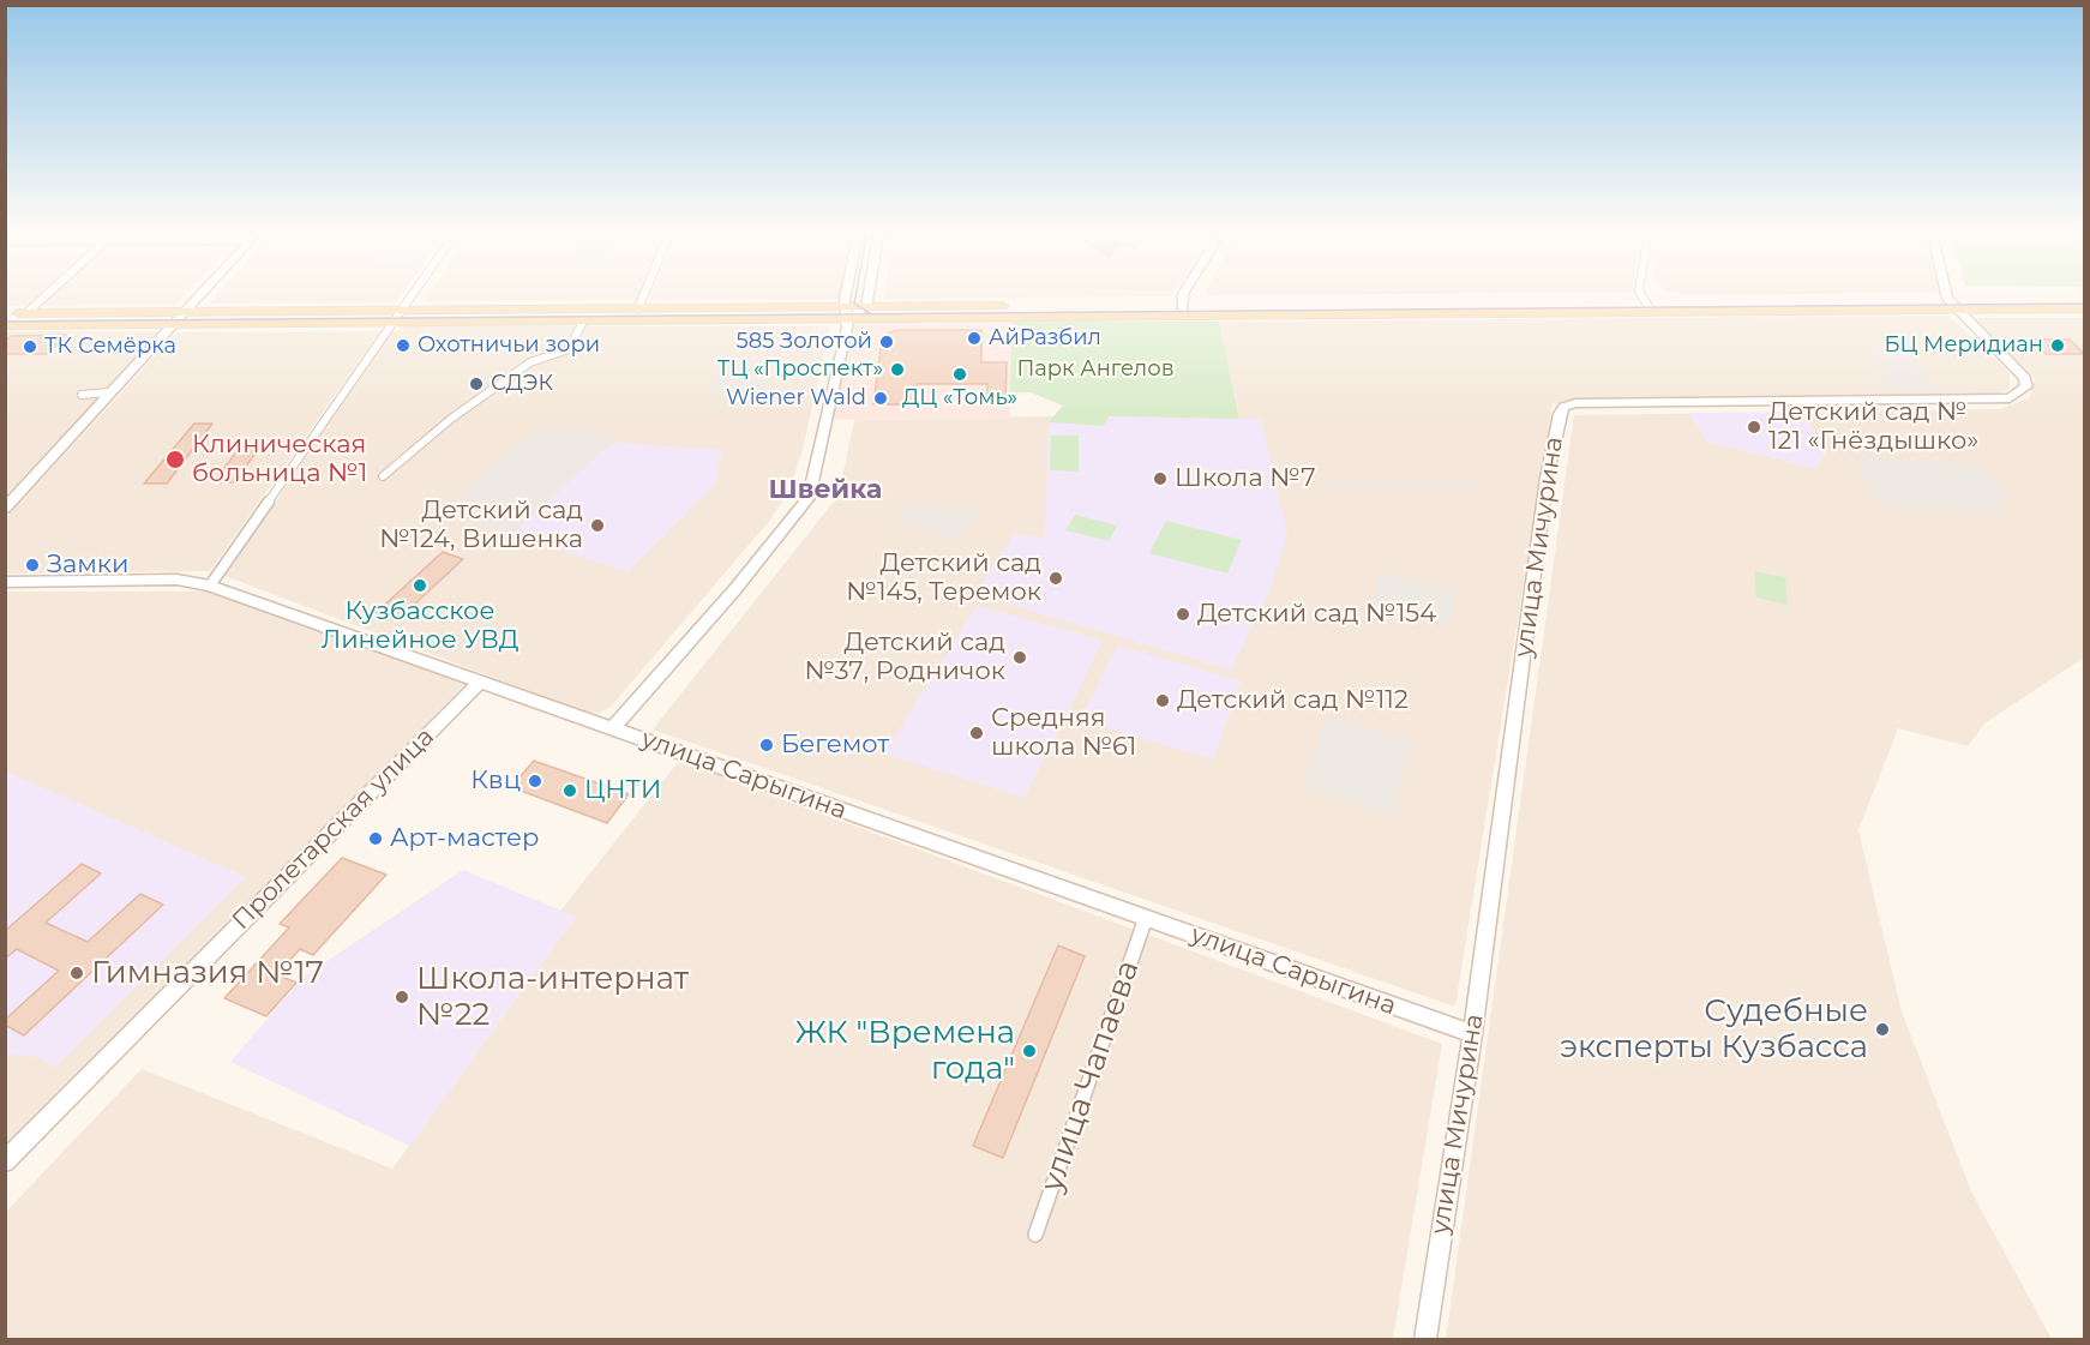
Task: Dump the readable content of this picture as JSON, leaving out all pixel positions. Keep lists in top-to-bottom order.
{
  "streets": {
    "street": [
      "улица Мичурина",
      "улица Сарыгина",
      "Пролетарская улица",
      "улица Чапаева"
    ]
  },
  "crossings": [
    ["улица Мичурина", "улица Сарыгина"],
    ["улица Сарыгина", "Пролетарская улица"],
    ["улица Сарыгина", "улица Чапаева"]
  ],
  "districts": ["Швейка"],
  "parks": ["Парк Ангелов"],
  "places": [
    "АйРазбил",
    "585 Золотой",
    "Охотничьи зори",
    "БЦ Меридиан",
    "ТК Семёрка",
    "ТЦ «Проспект»",
    "ДЦ «Томь»",
    "СДЭК",
    "Wiener Wald",
    "Детский сад № 121 «Гнёздышко»",
    "Клиническая больница №1",
    "Школа №7",
    "Детский сад №124, Вишенка",
    "Замки",
    "Детский сад №145, Теремок",
    "Кузбасское Линейное УВД",
    "Детский сад №154",
    "Детский сад №37, Родничок",
    "Детский сад №112",
    "Средняя школа №61",
    "Бегемот",
    "Квц",
    "ЦНТИ",
    "Арт-мастер",
    "Гимназия №17",
    "Школа-интернат №22",
    "Судебные эксперты Кузбасса",
    "ЖК \"Времена года\""
  ]
}
